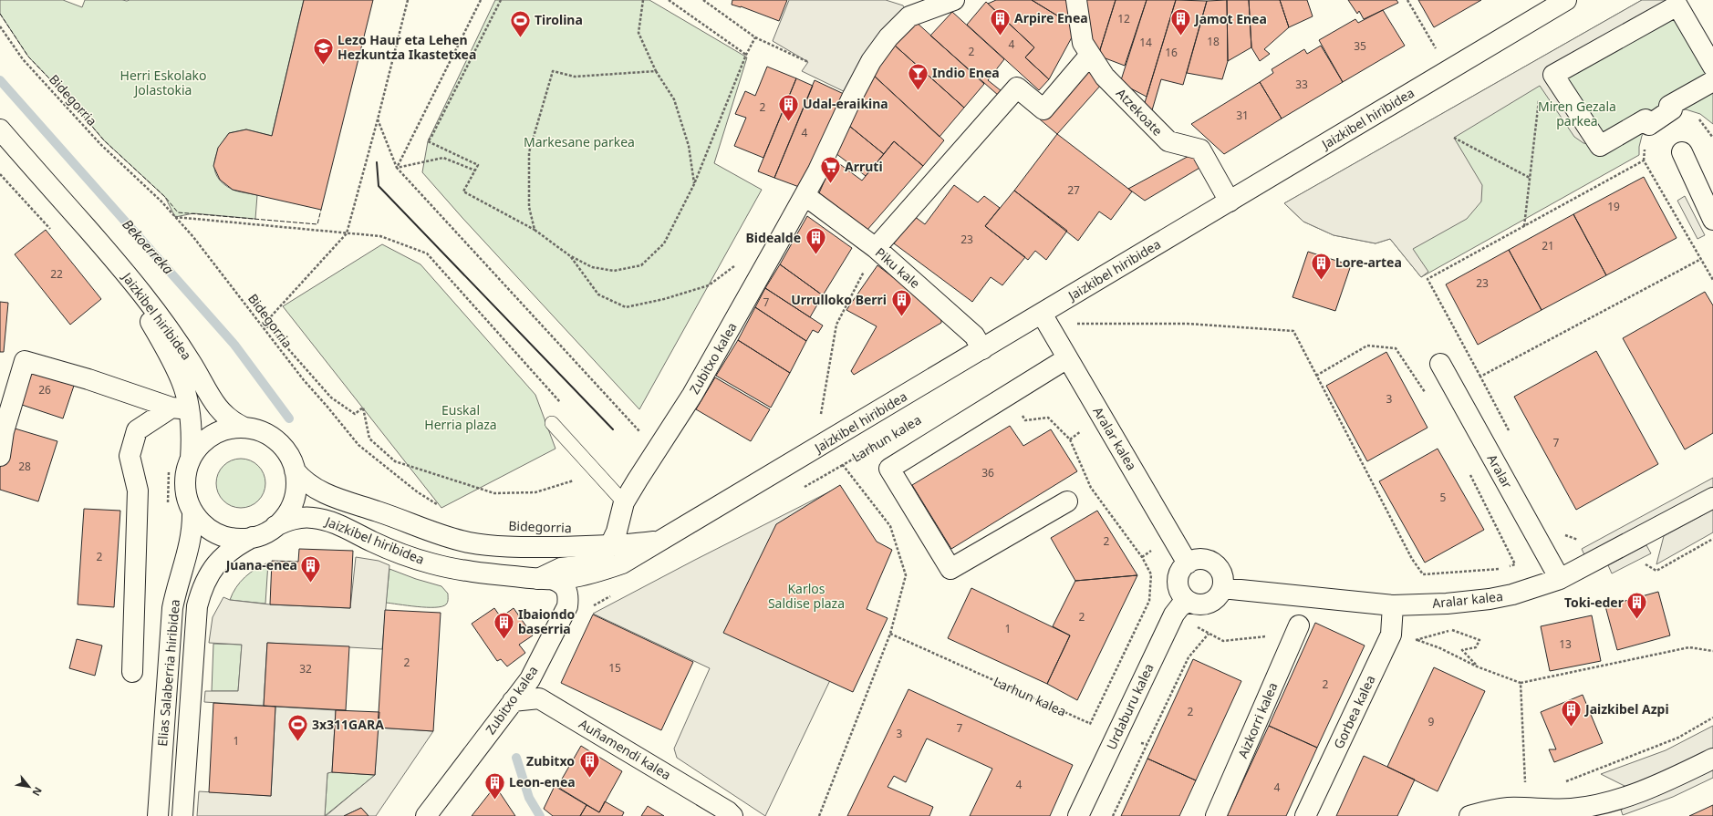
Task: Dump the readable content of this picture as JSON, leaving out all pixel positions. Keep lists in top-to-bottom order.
{
  "streets": {
    "street": [
      "Atzekoate",
      "Jaizkibel hiribidea",
      "Piku kale",
      "Zubitxo kalea",
      "Aralar kalea",
      "Aralar",
      "Elias Salaberria hiribidea",
      "Urdaburu kalea",
      "Gorbea kalea",
      "Aizkorri kalea",
      "Auñamendi kalea"
    ],
    "path": ["Bidegorria", "Larhun kalea"]
  },
  "crossings": [
    ["Atzekoate", "Jaizkibel hiribidea"],
    ["Jaizkibel hiribidea", "Piku kale"],
    ["Jaizkibel hiribidea", "Zubitxo kalea"],
    ["Jaizkibel hiribidea", "Aralar kalea"],
    ["Jaizkibel hiribidea", "Elias Salaberria hiribidea"],
    ["Piku kale", "Zubitxo kalea"],
    ["Zubitxo kalea", "Auñamendi kalea"],
    ["Aralar kalea", "Aralar"],
    ["Aralar kalea", "Urdaburu kalea"],
    ["Aralar kalea", "Gorbea kalea"]
  ],
  "water": ["Bekoerreka"],
  "parks": [
    "Herri Eskolako Jolastokia",
    "Miren Gezala parkea",
    "Markesane parkea",
    "Euskal Herria plaza",
    "Karlos Saldise plaza"
  ],
  "places": {
    "building": [
      "Arpire Enea",
      "Jamot Enea",
      "Udal-eraikina",
      "Bidealde",
      "Lore-artea",
      "Urrulloko Berri",
      "Juana-enea",
      "Toki-eder",
      "Ibaiondo baserria",
      "Jaizkibel Azpi",
      "Zubitxo",
      "Leon-enea"
    ],
    "sports": ["Tirolina", "3x311GARA"],
    "school or university": ["Lezo Haur eta Lehen Hezkuntza Ikastetxea"],
    "bar": ["Indio Enea"],
    "supermarket": ["Arruti"]
  },
  "house_numbers": [
    "12",
    "18",
    "14",
    "4",
    "35",
    "2",
    "16",
    "33",
    "2",
    "31",
    "4",
    "27",
    "19",
    "23",
    "21",
    "22",
    "23",
    "7",
    "26",
    "3",
    "7",
    "28",
    "36",
    "5",
    "2",
    "2",
    "2",
    "1",
    "13",
    "2",
    "15",
    "32",
    "2",
    "2",
    "9",
    "7",
    "3",
    "1",
    "4",
    "4"
  ],
  "north": "bottom right"
}
